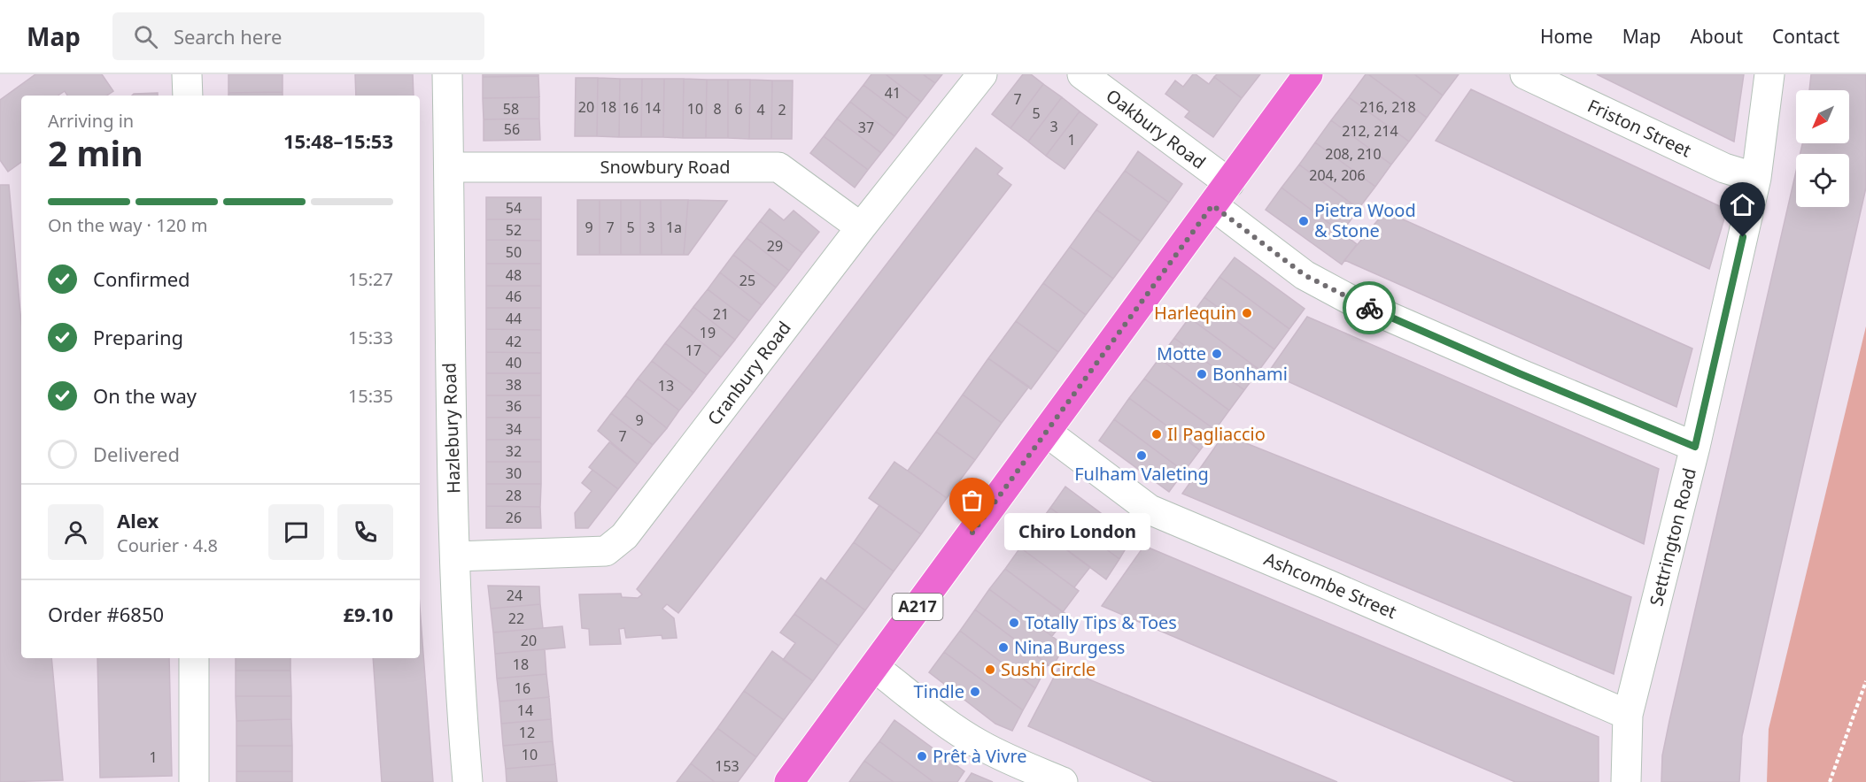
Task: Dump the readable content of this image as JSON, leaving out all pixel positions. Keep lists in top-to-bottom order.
{
  "streets": {
    "main road": ["A217"],
    "street": [
      "Friston Street",
      "Oakbury Road",
      "Snowbury Road",
      "Cranbury Road",
      "Hazlebury Road",
      "Settrington Road",
      "Ashcombe Street"
    ]
  },
  "crossings": [
    ["Friston Street", "Settrington Road"],
    ["Oakbury Road", "Settrington Road"],
    ["Oakbury Road", "A217"],
    ["Snowbury Road", "Cranbury Road"],
    ["Snowbury Road", "Hazlebury Road"],
    ["Cranbury Road", "Hazlebury Road"],
    ["Settrington Road", "Ashcombe Street"],
    ["Ashcombe Street", "A217"]
  ],
  "places": [
    "Pietra Wood & Stone",
    "Harlequin",
    "Motte",
    "Bonhami",
    "Il Pagliaccio",
    "Fulham Valeting",
    "Chiro London",
    "Totally Tips & Toes",
    "Nina Burgess",
    "Sushi Circle",
    "Tindle",
    "Prêt à Vivre"
  ],
  "house_numbers": [
    "41",
    "7",
    "20",
    "18",
    "216, 218",
    "16",
    "14",
    "58",
    "10",
    "8",
    "6",
    "4",
    "2",
    "5",
    "3",
    "37",
    "56",
    "212, 214",
    "1",
    "208, 210",
    "204, 206",
    "54",
    "9",
    "7",
    "5",
    "3",
    "1a",
    "52",
    "29",
    "50",
    "48",
    "25",
    "46",
    "21",
    "44",
    "19",
    "42",
    "17",
    "40",
    "38",
    "13",
    "36",
    "9",
    "34",
    "7",
    "32",
    "30",
    "28",
    "26",
    "24",
    "22",
    "20",
    "18",
    "16",
    "14",
    "12",
    "10",
    "1",
    "153"
  ],
  "north": "bottom left",
  "page": {
    "header": "Map",
    "search": "Search here",
    "nav": [
      "Home",
      "Map",
      "About",
      "Contact"
    ],
    "heading": ["2 min", "Arriving in", "15:48–15:53"],
    "panel": [
      "Alex",
      "Courier · 4.8",
      "Order #6850",
      "£9.10"
    ],
    "bar": "On the way · 120 m",
    "list": [
      ["Confirmed", "15:27"],
      ["Preparing", "15:33"],
      ["On the way", "15:35"],
      "Delivered"
    ],
    "bubble": "Chiro London"
  }
}
